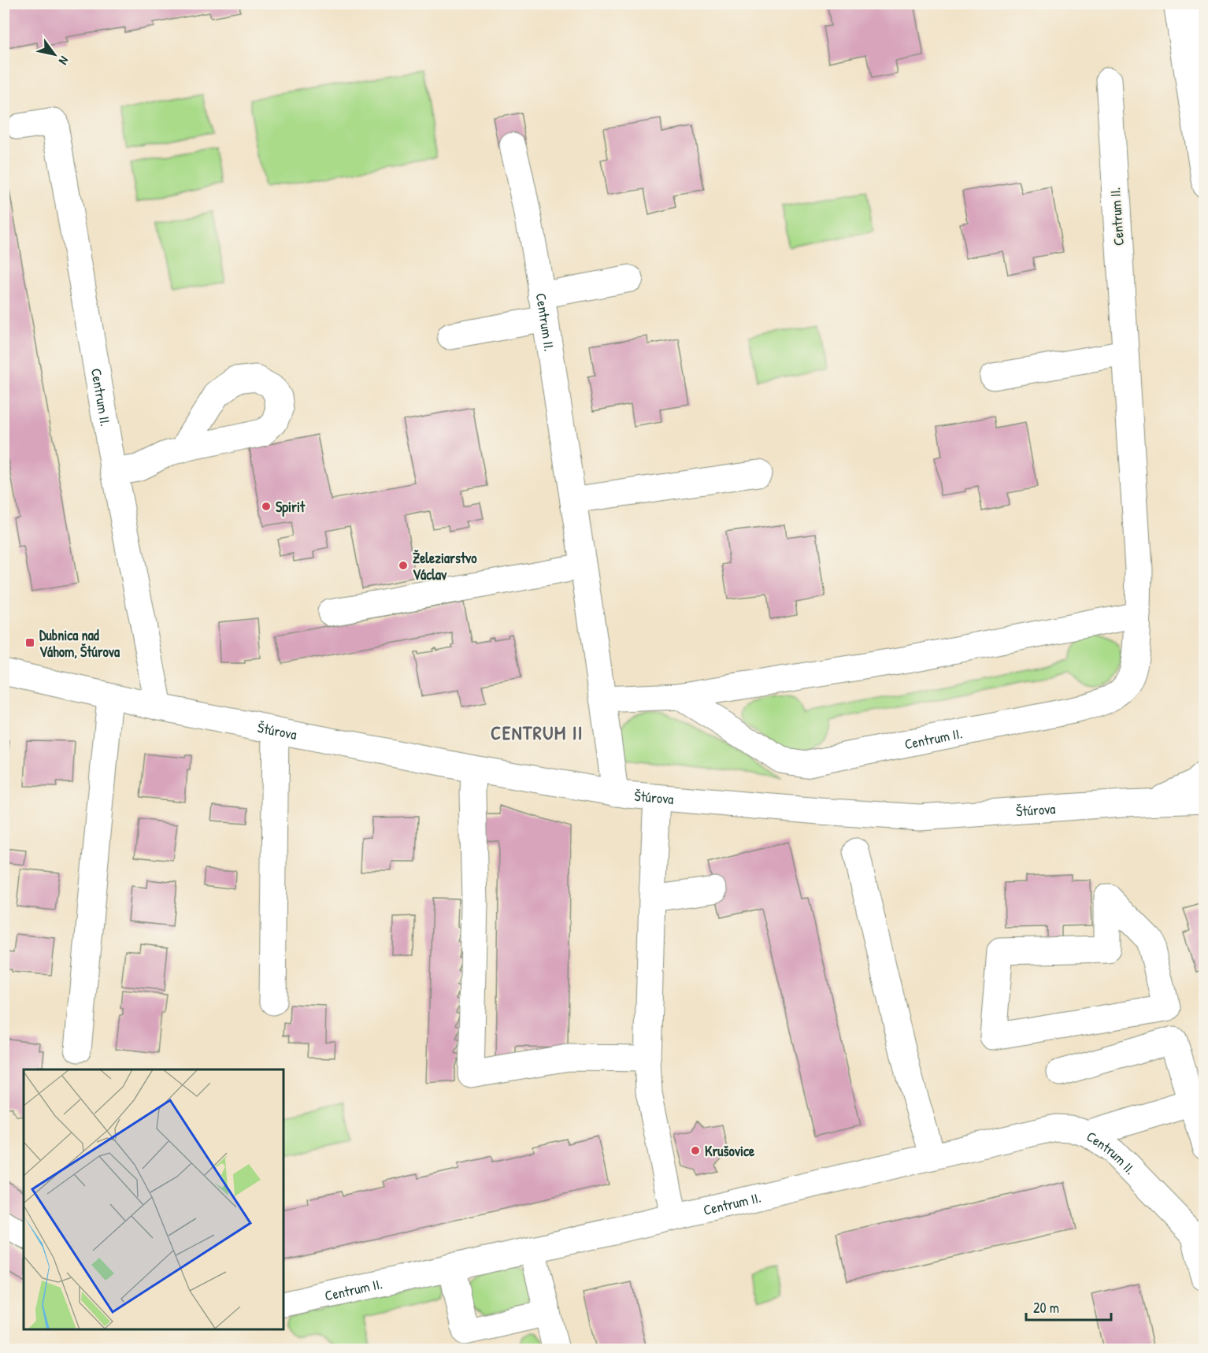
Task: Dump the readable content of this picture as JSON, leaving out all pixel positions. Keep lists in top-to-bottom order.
{
  "streets": {
    "street": ["Centrum II.", "Štúrova"]
  },
  "crossings": [
    ["Centrum II.", "Štúrova"]
  ],
  "districts": ["CENTRUM II"],
  "places": {
    "other": ["Spirit", "Železiarstvo Václav", "Krušovice"],
    "transit": ["Dubnica nad Váhom, Štúrova"]
  },
  "scale_bar": "20 m",
  "north": "bottom right"
}
